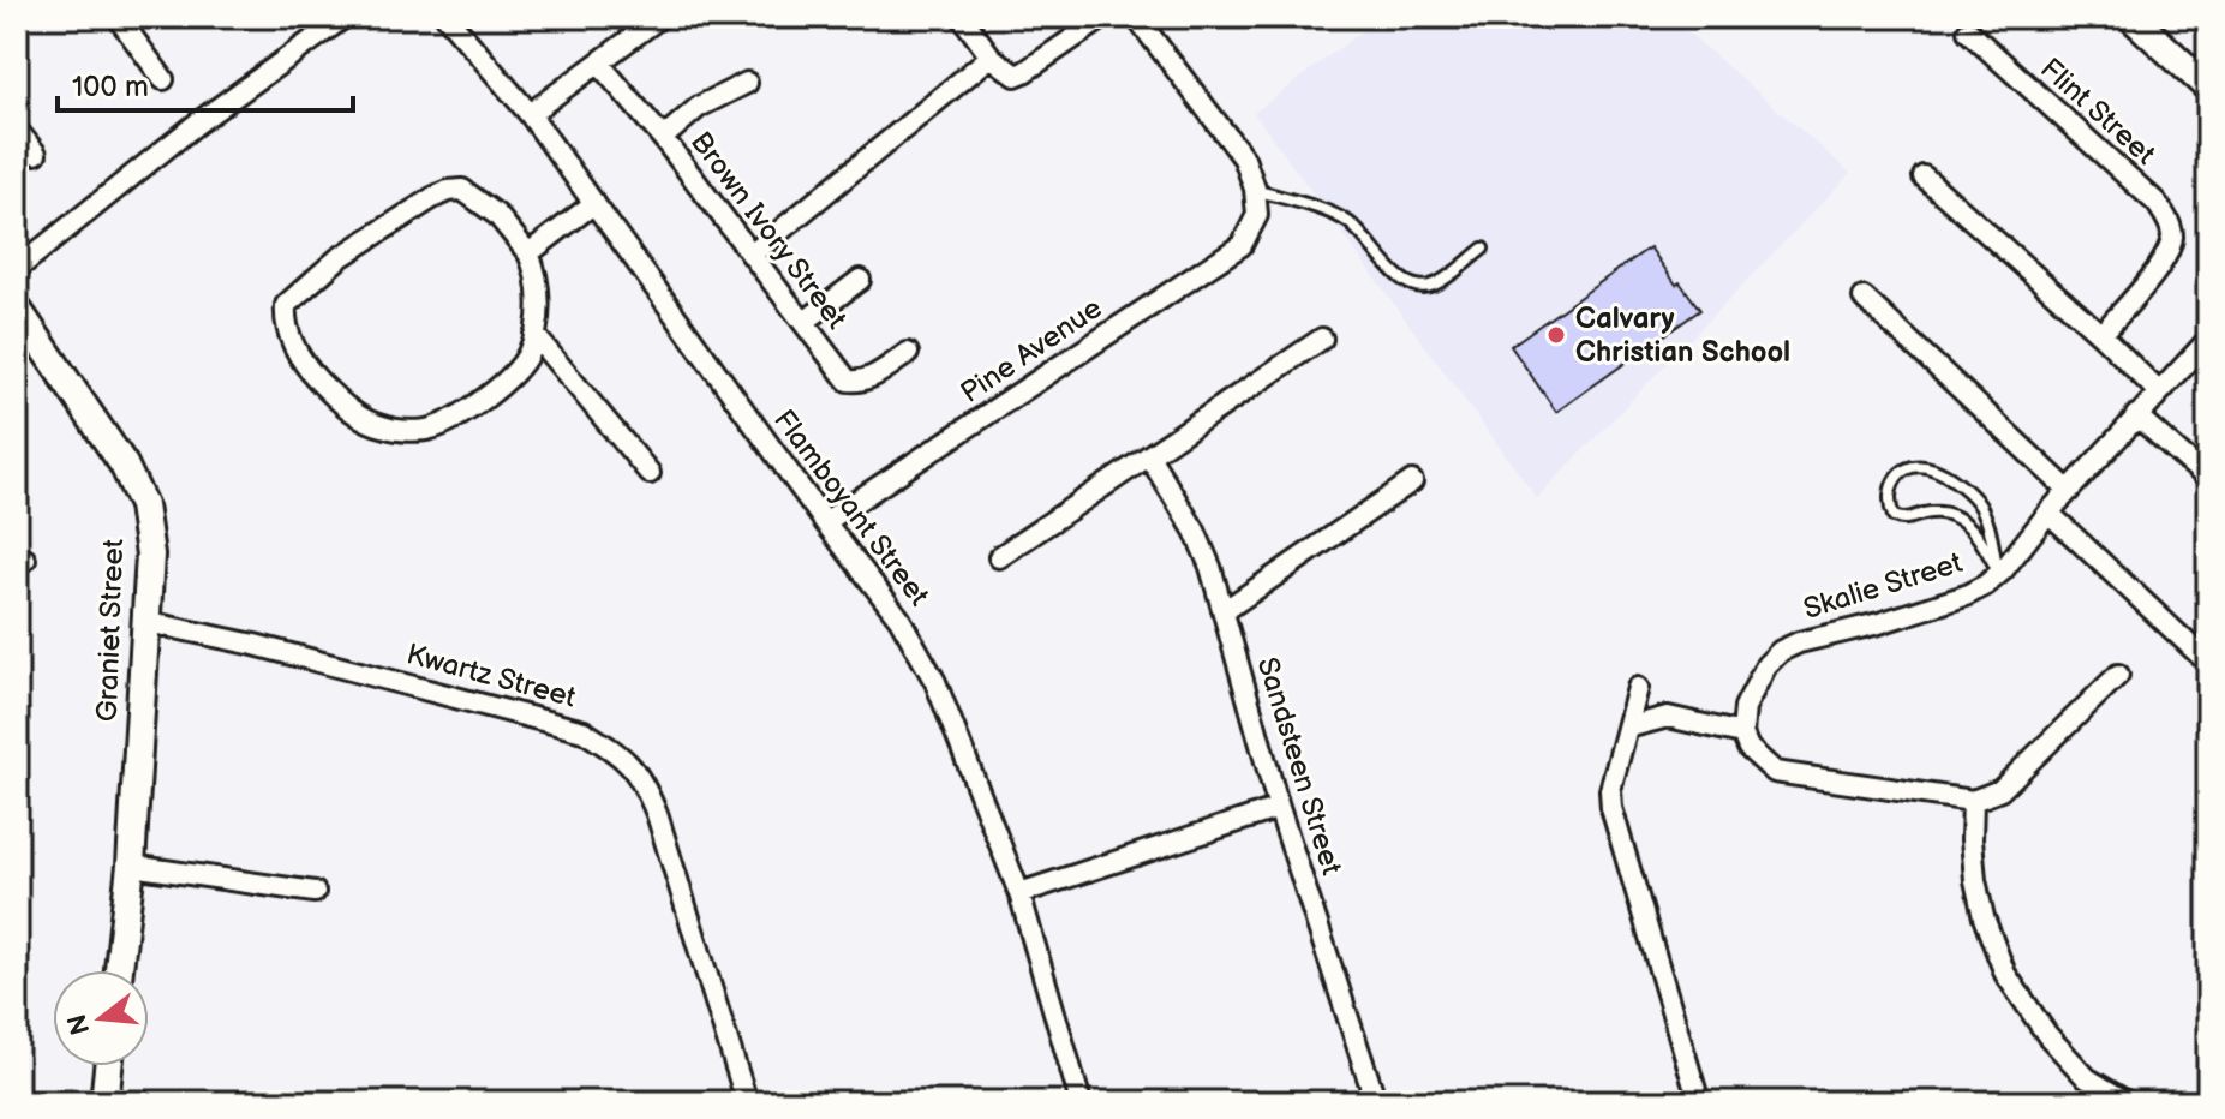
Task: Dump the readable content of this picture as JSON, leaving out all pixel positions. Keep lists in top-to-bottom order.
{
  "streets": {
    "street": [
      "Flint Street",
      "Brown Ivory Street",
      "Pine Avenue",
      "Flamboyant Street",
      "Skalie Street",
      "Graniet Street",
      "Kwartz Street",
      "Sandsteen Street"
    ]
  },
  "crossings": [
    ["Pine Avenue", "Flamboyant Street"],
    ["Graniet Street", "Kwartz Street"]
  ],
  "places": ["Calvary Christian School"],
  "scale_bar": "100 m",
  "north": "left"
}
